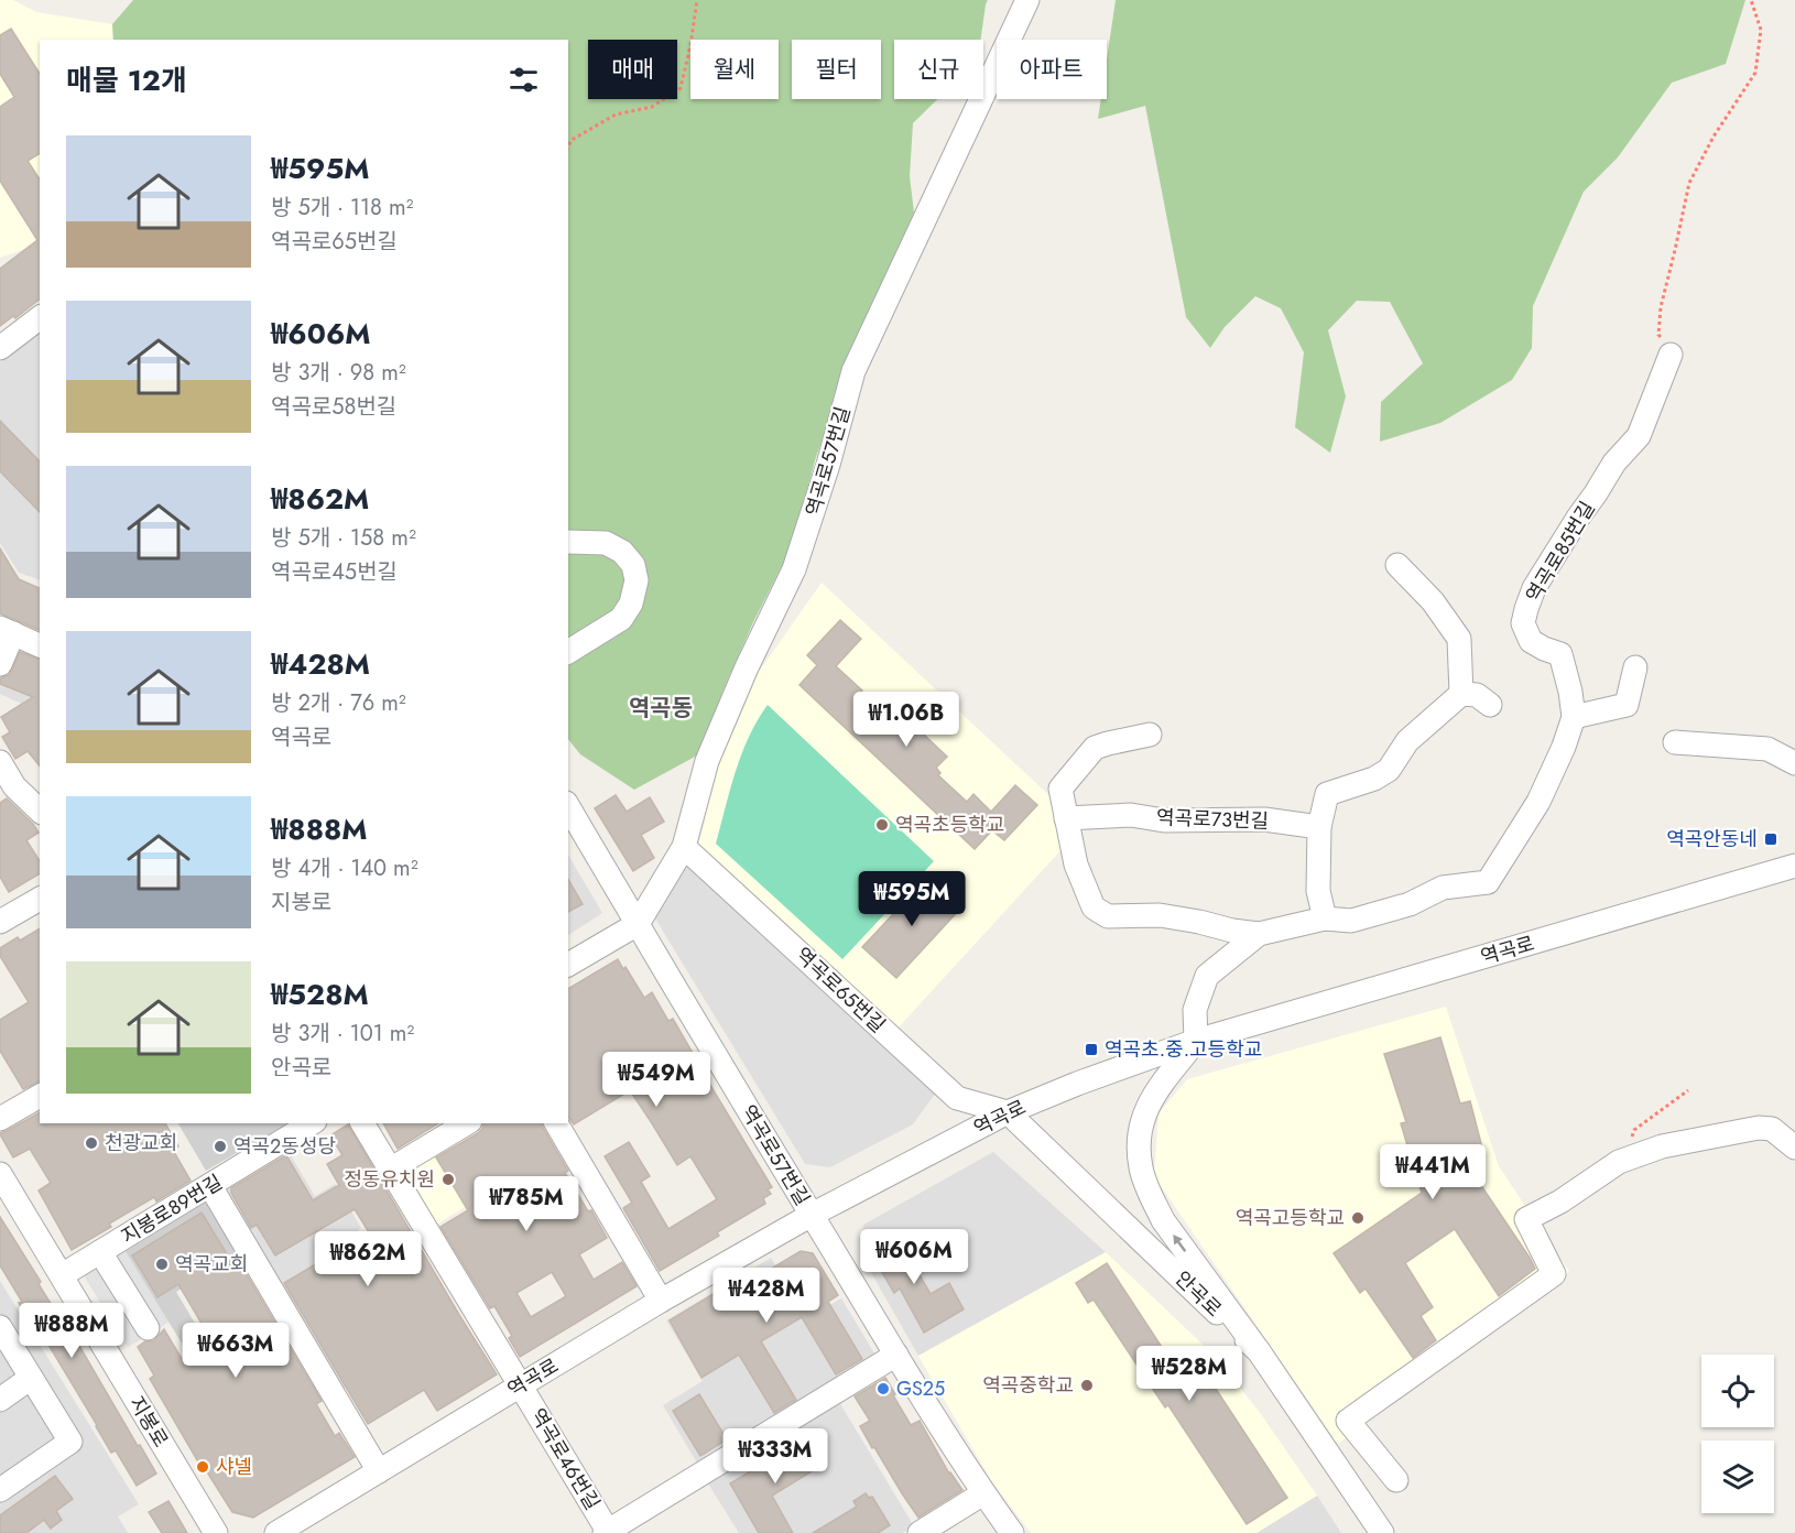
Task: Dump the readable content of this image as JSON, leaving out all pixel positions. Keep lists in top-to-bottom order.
{
  "streets": {
    "street": [
      "역곡로57번길",
      "역곡로85번길",
      "역곡로73번길",
      "역곡로",
      "역곡로65번길",
      "지봉로89번길",
      "안곡로",
      "지봉로",
      "역곡로46번길"
    ]
  },
  "crossings": [
    ["역곡로57번길", "역곡로"],
    ["역곡로57번길", "역곡로65번길"],
    ["역곡로", "역곡로65번길"],
    ["역곡로", "안곡로"],
    ["역곡로", "역곡로46번길"],
    ["역곡로65번길", "안곡로"],
    ["지봉로89번길", "지봉로"]
  ],
  "districts": ["역곡동"],
  "places": {
    "other": [
      "역곡초등학교",
      "천광교회",
      "역곡2동성당",
      "정동유치원",
      "역곡고등학교",
      "역곡교회",
      "역곡중학교",
      "GS25",
      "샤넬"
    ],
    "transit": ["역곡안동네", "역곡초.중.고등학교"]
  },
  "page": {
    "chip": [
      "매매",
      "월세",
      "필터",
      "신규",
      "아파트"
    ],
    "heading": "매물 12개",
    "list": [
      {
        "name": "₩595M",
        "note": "방 5개 · 118 m² · 역곡로65번길"
      },
      {
        "name": "₩606M",
        "note": "방 3개 · 98 m² · 역곡로58번길"
      },
      {
        "name": "₩862M",
        "note": "방 5개 · 158 m² · 역곡로45번길"
      },
      {
        "name": "₩428M",
        "note": "방 2개 · 76 m² · 역곡로"
      },
      {
        "name": "₩888M",
        "note": "방 4개 · 140 m² · 지봉로"
      },
      {
        "name": "₩528M",
        "note": "방 3개 · 101 m² · 안곡로"
      }
    ],
    "price": [
      "₩1.06B",
      "₩595M",
      "₩549M",
      "₩441M",
      "₩785M",
      "₩606M",
      "₩862M",
      "₩428M",
      "₩888M",
      "₩663M",
      "₩528M",
      "₩333M"
    ]
  }
}
